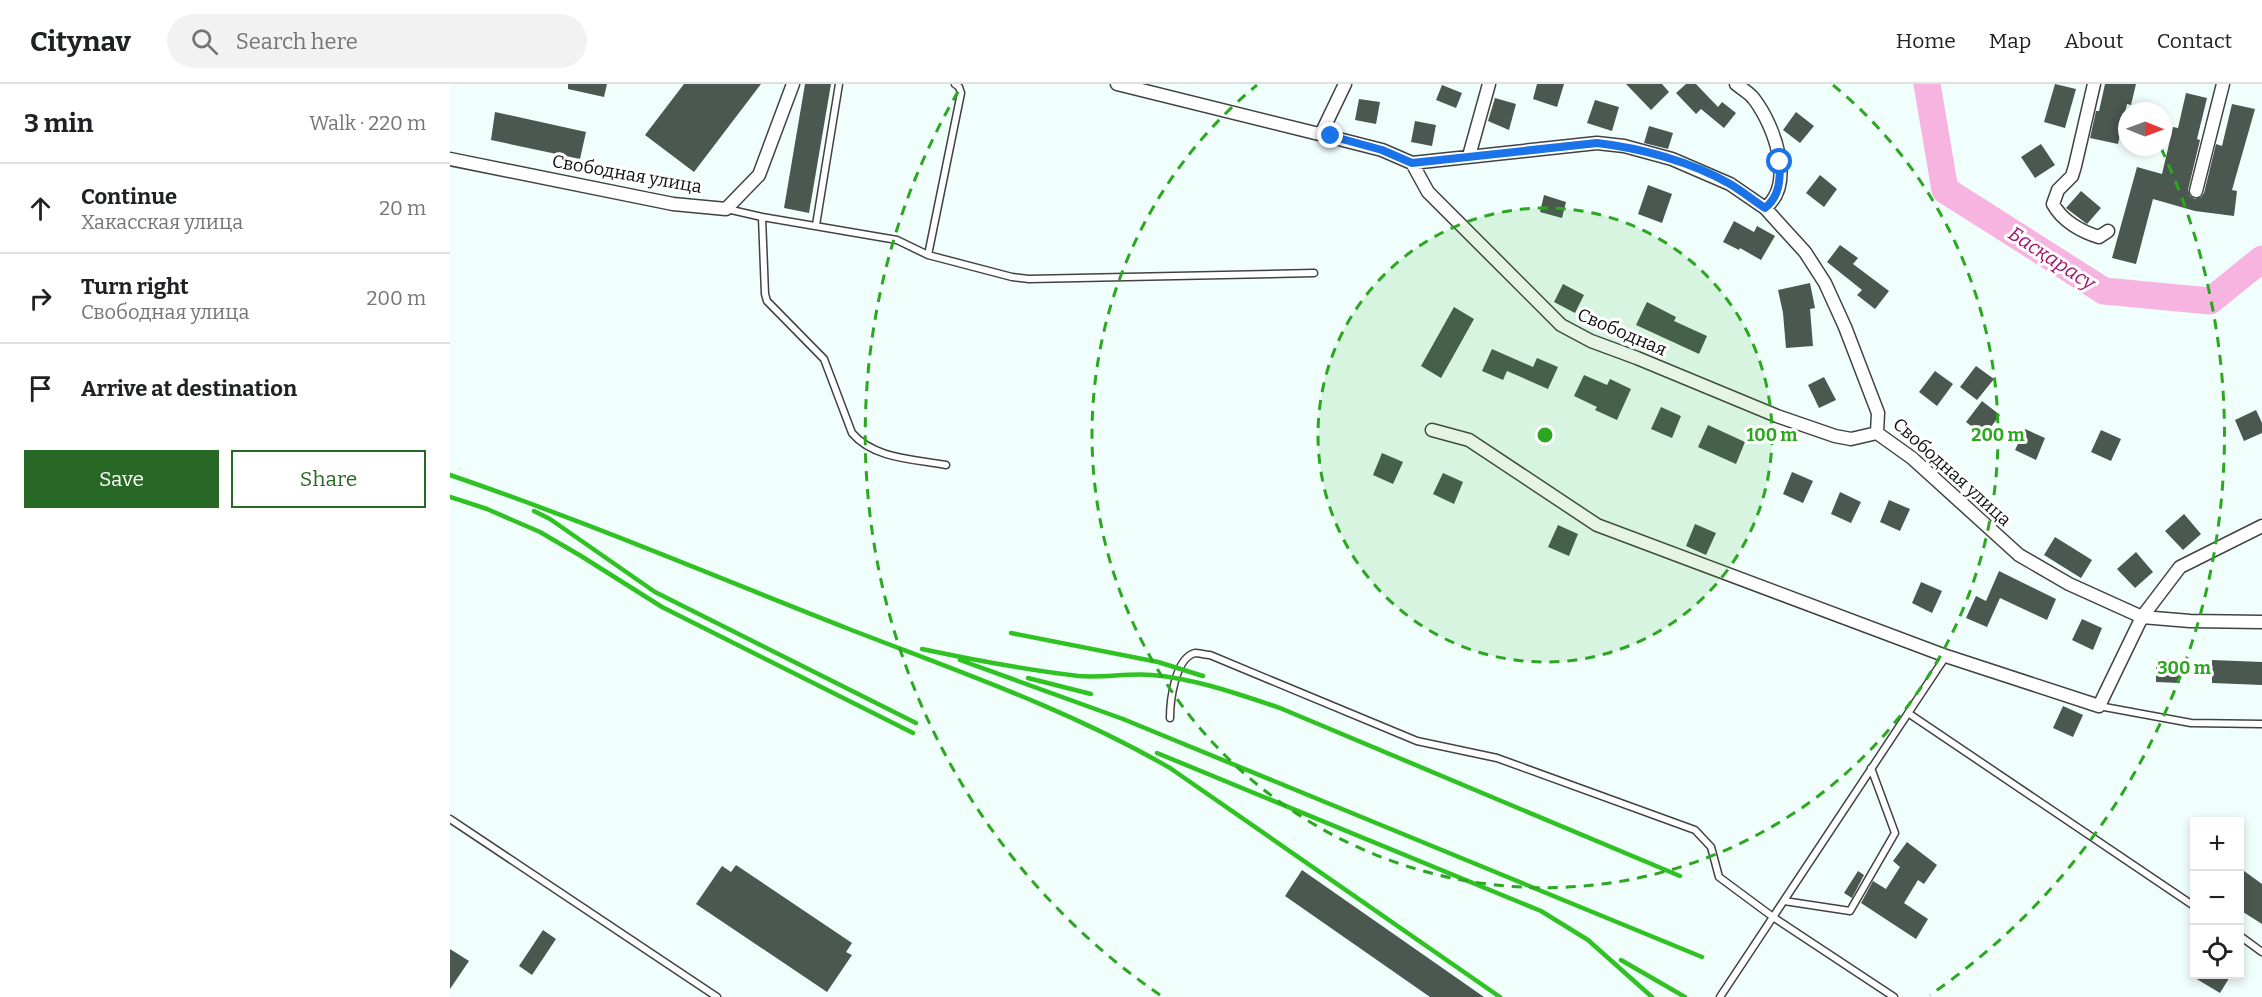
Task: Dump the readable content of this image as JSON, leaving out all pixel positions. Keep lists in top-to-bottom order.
{
  "streets": {
    "street": ["Свободная улица", "Свободная"]
  },
  "crossings": [
    ["Свободная улица", "Свободная"]
  ],
  "water": ["Басқарасу"],
  "north": "right",
  "page": {
    "header": "Citynav",
    "search": "Search here",
    "nav": [
      "Home",
      "Map",
      "About",
      "Contact"
    ],
    "heading": ["3 min", "Walk · 220 m"],
    "list": [
      ["Continue", "Хакасская улица", "20 m"],
      ["Turn right", "Свободная улица", "200 m"],
      "Arrive at destination"
    ],
    "buttons": ["Save", "Share"],
    "map_buttons": ["+", "−"]
  },
  "rings": ["100 m", "200 m", "300 m"]
}
